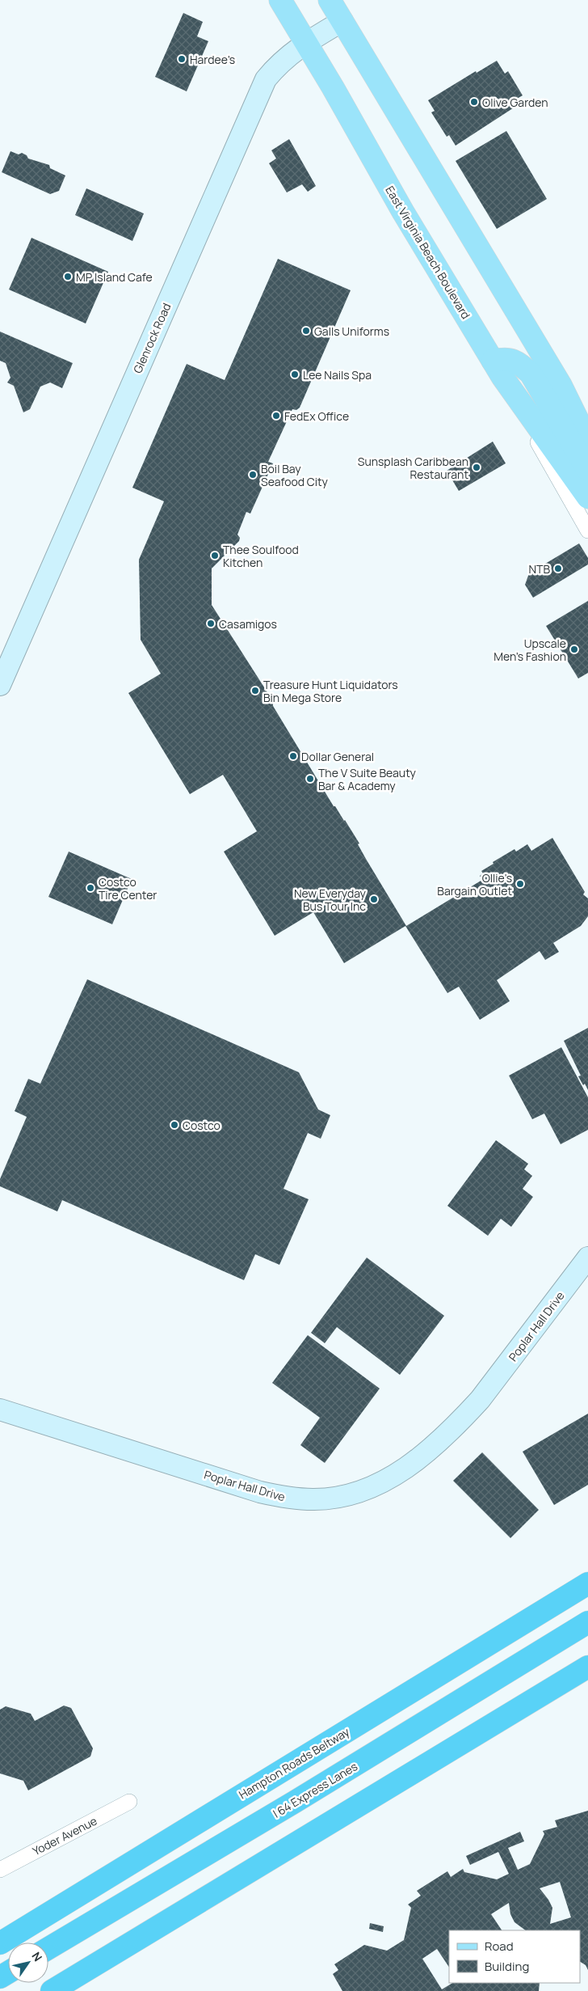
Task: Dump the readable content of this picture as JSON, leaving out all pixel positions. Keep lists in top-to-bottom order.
{
  "streets": {
    "highway": ["Hampton Roads Beltway", "I 64 Express Lanes"],
    "main road": ["East Virginia Beach Boulevard"],
    "street": ["Glenrock Road", "Poplar Hall Drive", "Yoder Avenue"]
  },
  "crossings": [
    ["East Virginia Beach Boulevard", "Glenrock Road"]
  ],
  "places": [
    "Hardee's",
    "Olive Garden",
    "MP Island Cafe",
    "Galls Uniforms",
    "Lee Nails Spa",
    "FedEx Office",
    "Sunsplash Caribbean Restaurant",
    "Boil Bay Seafood City",
    "Thee Soulfood Kitchen",
    "NTB",
    "Casamigos",
    "Upscale Men's Fashion",
    "Treasure Hunt Liquidators Bin Mega Store",
    "Dollar General",
    "The V Suite Beauty Bar & Academy",
    "Ollie's Bargain Outlet",
    "Costco Tire Center",
    "New Everyday Bus Tour Inc",
    "Costco"
  ],
  "legend": ["Road", "Building"],
  "north": "top right"
}
